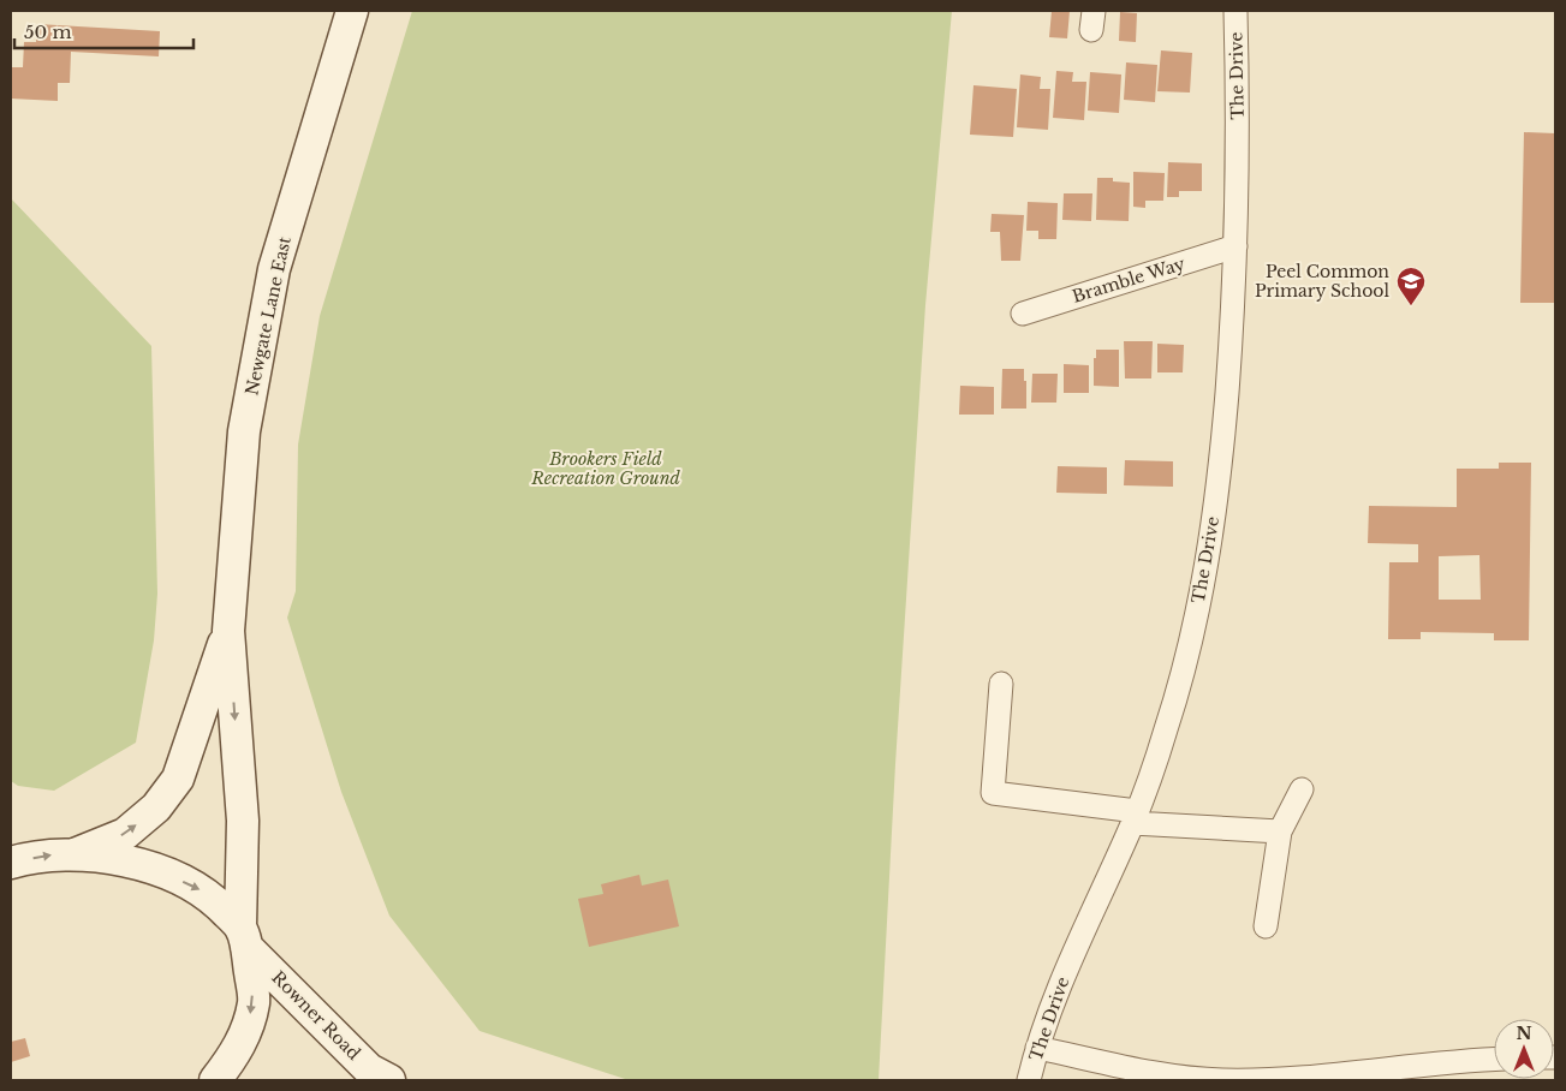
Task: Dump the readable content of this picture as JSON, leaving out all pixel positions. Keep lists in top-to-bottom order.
{
  "streets": {
    "main road": ["Newgate Lane East", "Rowner Road"],
    "street": ["The Drive", "Bramble Way"]
  },
  "crossings": [
    ["The Drive", "Bramble Way"],
    ["Newgate Lane East", "Rowner Road"]
  ],
  "one_way": ["Rowner Road"],
  "parks": ["Brookers Field Recreation Ground"],
  "places": {
    "school or university": ["Peel Common Primary School"]
  },
  "scale_bar": "50 m",
  "north": "top"
}
